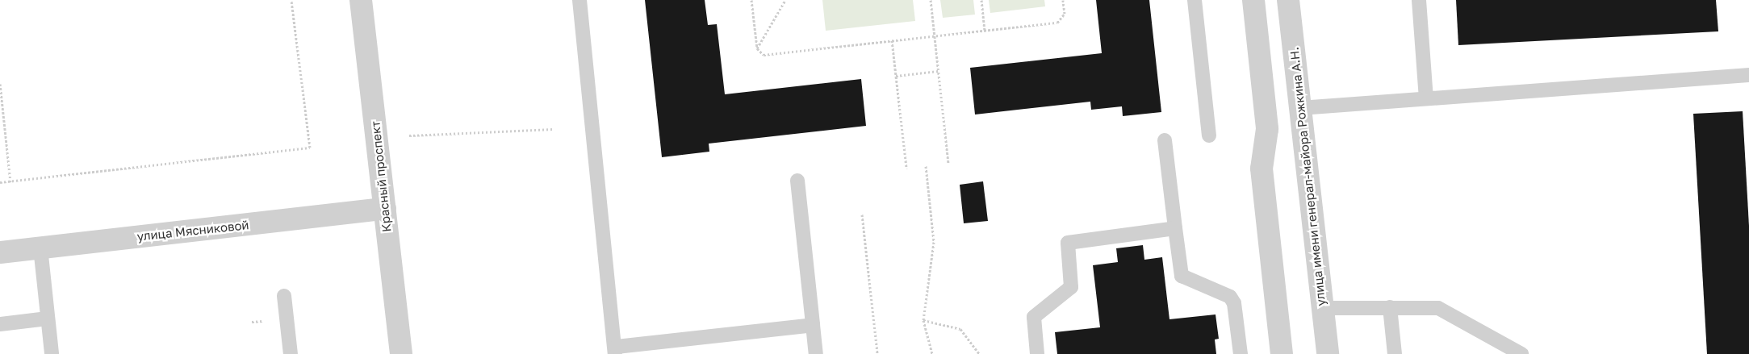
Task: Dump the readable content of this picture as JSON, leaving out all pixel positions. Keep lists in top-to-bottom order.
{
  "streets": {
    "street": ["Красный проспект", "улица имени генерал-майора Рожкина А.Н.", "улица Мясниковой"]
  },
  "crossings": [
    ["Красный проспект", "улица Мясниковой"]
  ]
}
